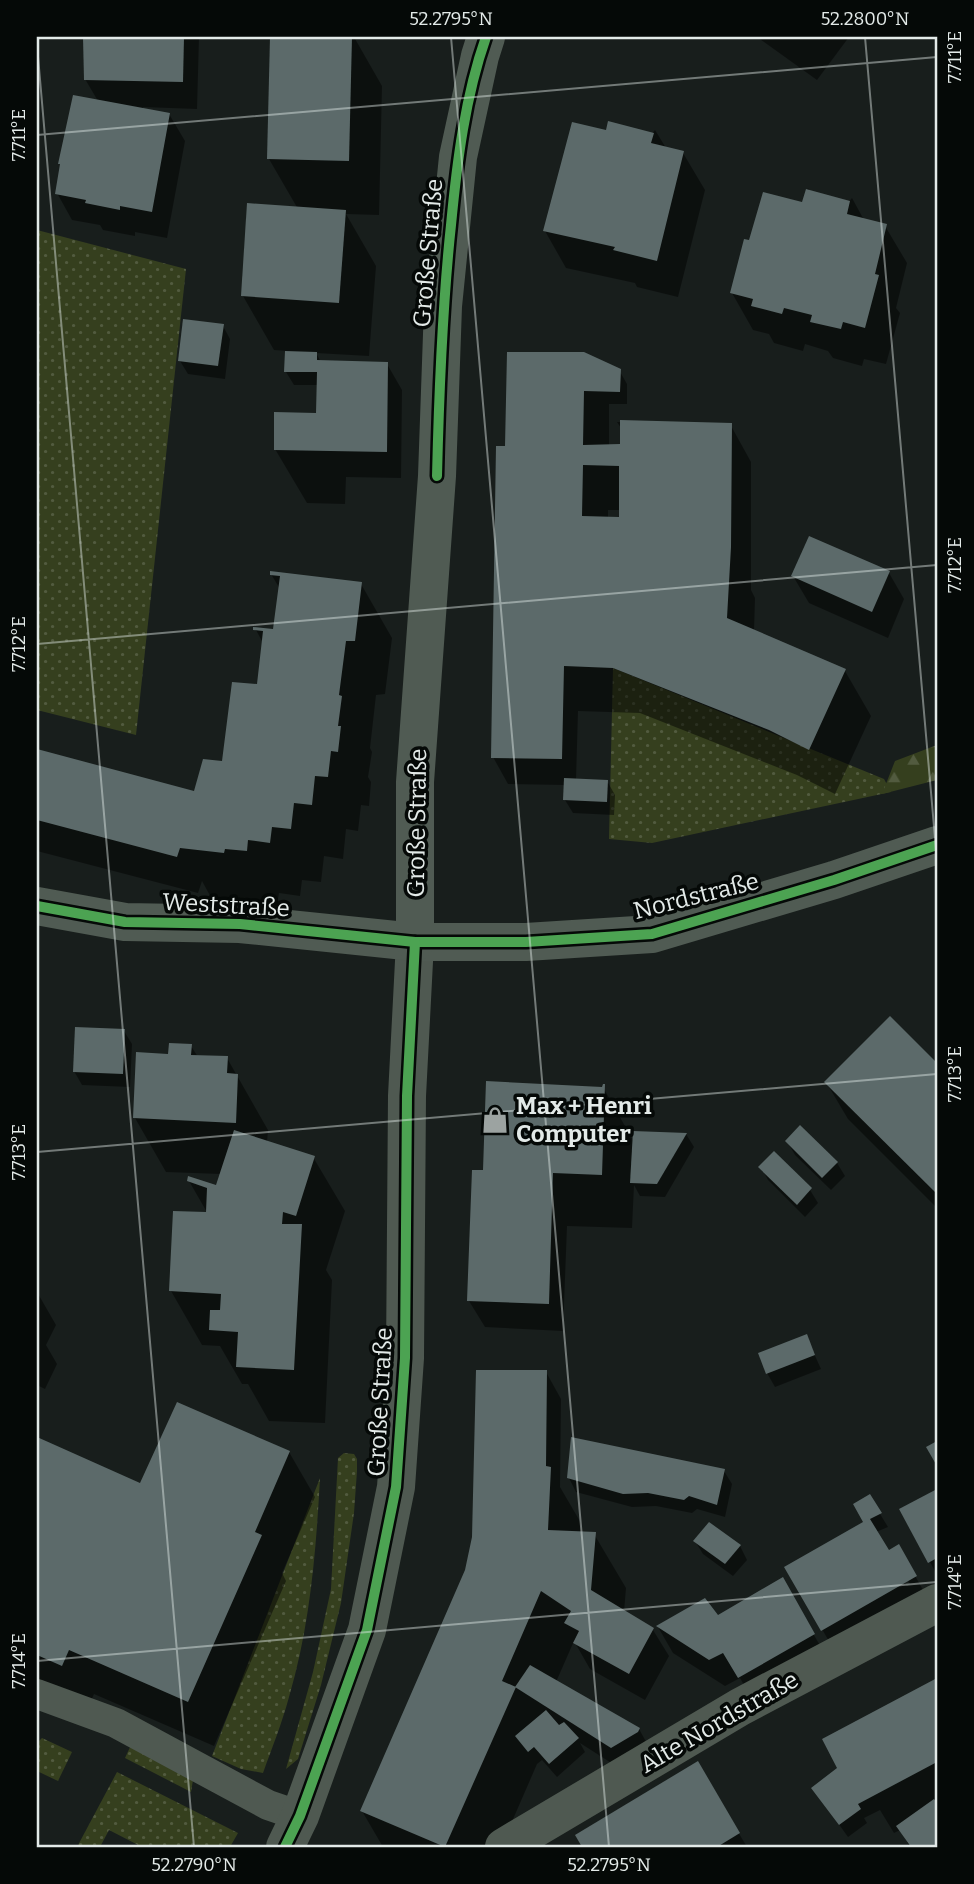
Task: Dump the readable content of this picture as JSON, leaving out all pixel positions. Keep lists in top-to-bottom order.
{
  "streets": {
    "main road": ["Große Straße", "Nordstraße", "Weststraße"],
    "street": ["Alte Nordstraße"]
  },
  "crossings": [
    ["Große Straße", "Nordstraße"],
    ["Große Straße", "Weststraße"],
    ["Nordstraße", "Weststraße"]
  ],
  "places": {
    "shop": ["Max + Henri Computer"]
  },
  "coordinates": [
    "52.2795°N",
    "52.2800°N",
    "7.711°E",
    "7.712°E",
    "7.713°E",
    "7.714°E",
    "52.2790°N"
  ]
}
